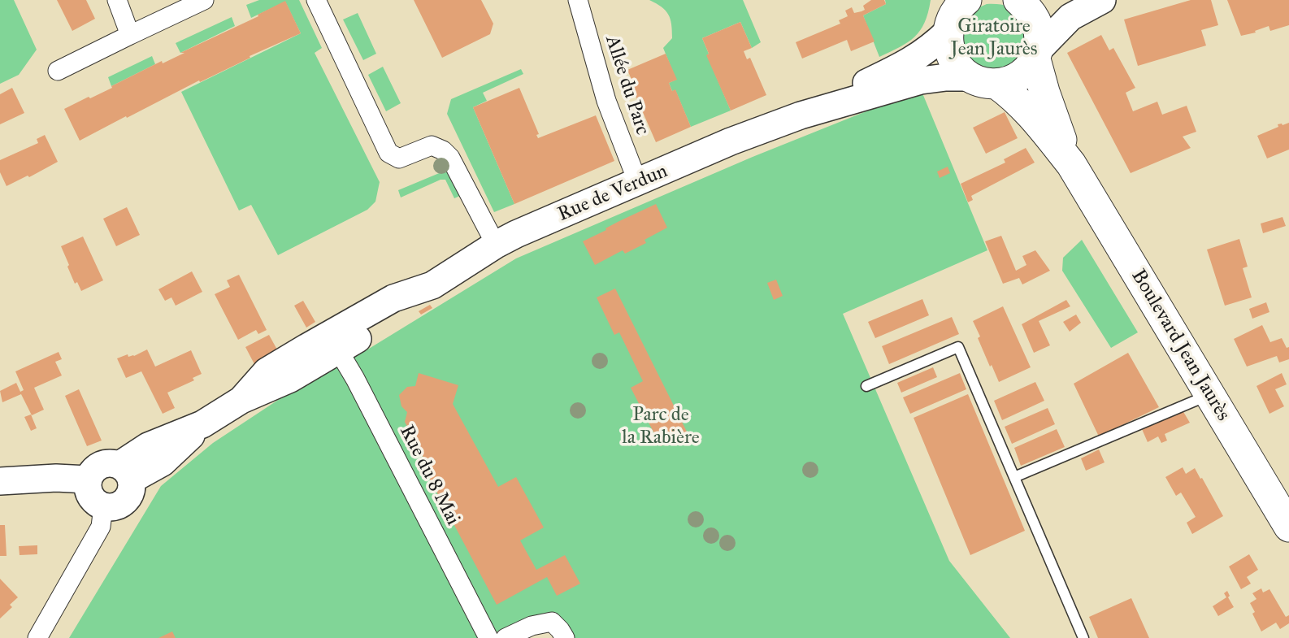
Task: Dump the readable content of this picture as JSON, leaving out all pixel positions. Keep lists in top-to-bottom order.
{
  "streets": {
    "main road": ["Rue de Verdun", "Boulevard Jean Jaurès"],
    "street": ["Allée du Parc", "Rue du 8 Mai"]
  },
  "crossings": [
    ["Allée du Parc", "Rue de Verdun"],
    ["Rue de Verdun", "Boulevard Jean Jaurès"],
    ["Rue de Verdun", "Rue du 8 Mai"]
  ],
  "parks": ["Giratoire Jean Jaurès", "Parc de la Rabière"]
}
